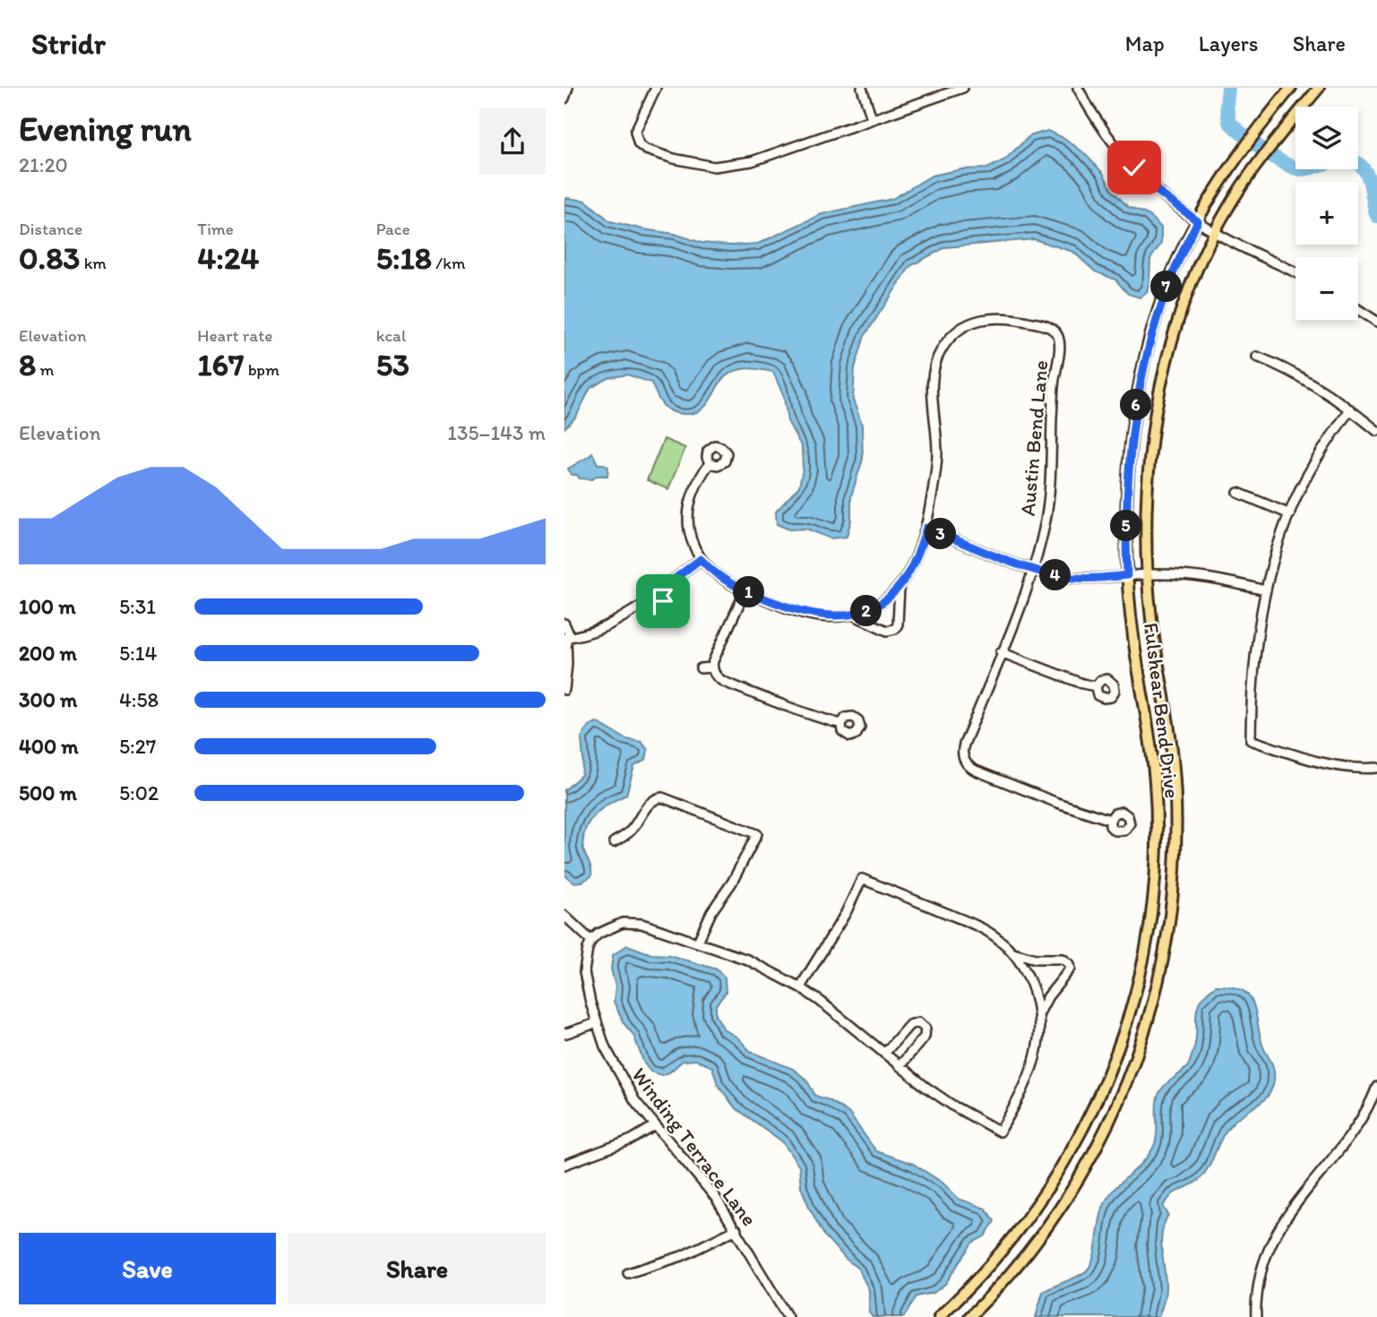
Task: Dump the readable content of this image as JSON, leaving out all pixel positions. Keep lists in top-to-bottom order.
{
  "streets": {
    "main road": ["Fulshear Bend Drive"],
    "street": ["Austin Bend Lane", "Winding Terrace Lane"]
  },
  "page": {
    "header": "Stridr",
    "nav": ["Map", "Layers", "Share"],
    "heading": ["Evening run", "21:20"],
    "map_buttons": ["+", "−"],
    "stats": [
      ["Distance", "0.83 km"],
      ["Time", "4:24"],
      ["Pace", "5:18 /km"],
      ["Elevation", "8 m"],
      ["Heart rate", "167 bpm"],
      ["kcal", "53"]
    ],
    "pins": [
      "7",
      "6",
      "5",
      "3",
      "4",
      "1",
      "2"
    ],
    "chart": ["Elevation", "135–143 m"],
    "list": [
      {
        "name": "100 m",
        "note": "5:31"
      },
      {
        "name": "200 m",
        "note": "5:14"
      },
      {
        "name": "300 m",
        "note": "4:58"
      },
      {
        "name": "400 m",
        "note": "5:27"
      },
      {
        "name": "500 m",
        "note": "5:02"
      }
    ],
    "buttons": ["Save", "Share"]
  }
}
